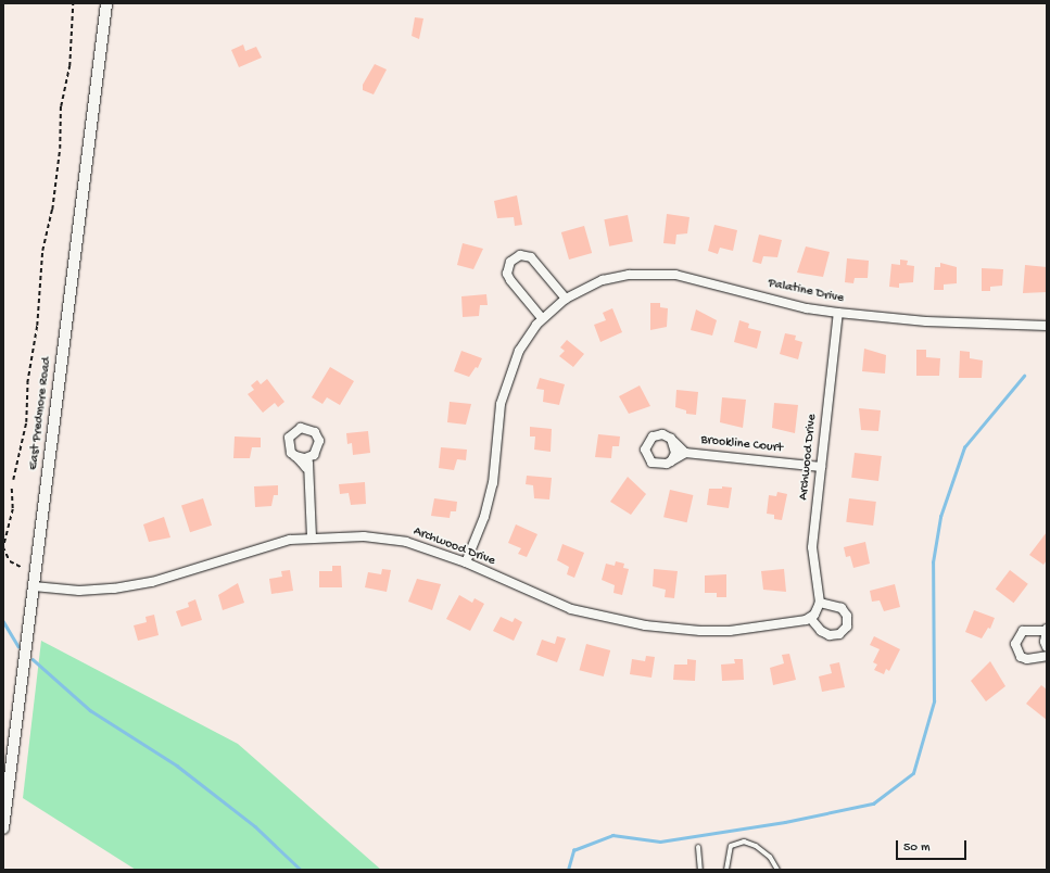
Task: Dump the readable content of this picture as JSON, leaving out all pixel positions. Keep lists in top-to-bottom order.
{
  "streets": {
    "street": [
      "Palatine Drive",
      "East Predmore Road",
      "Brookline Court",
      "Archwood Drive"
    ]
  },
  "crossings": [
    ["Palatine Drive", "Archwood Drive"],
    ["East Predmore Road", "Archwood Drive"],
    ["Brookline Court", "Archwood Drive"]
  ],
  "scale_bar": "50 m"
}
